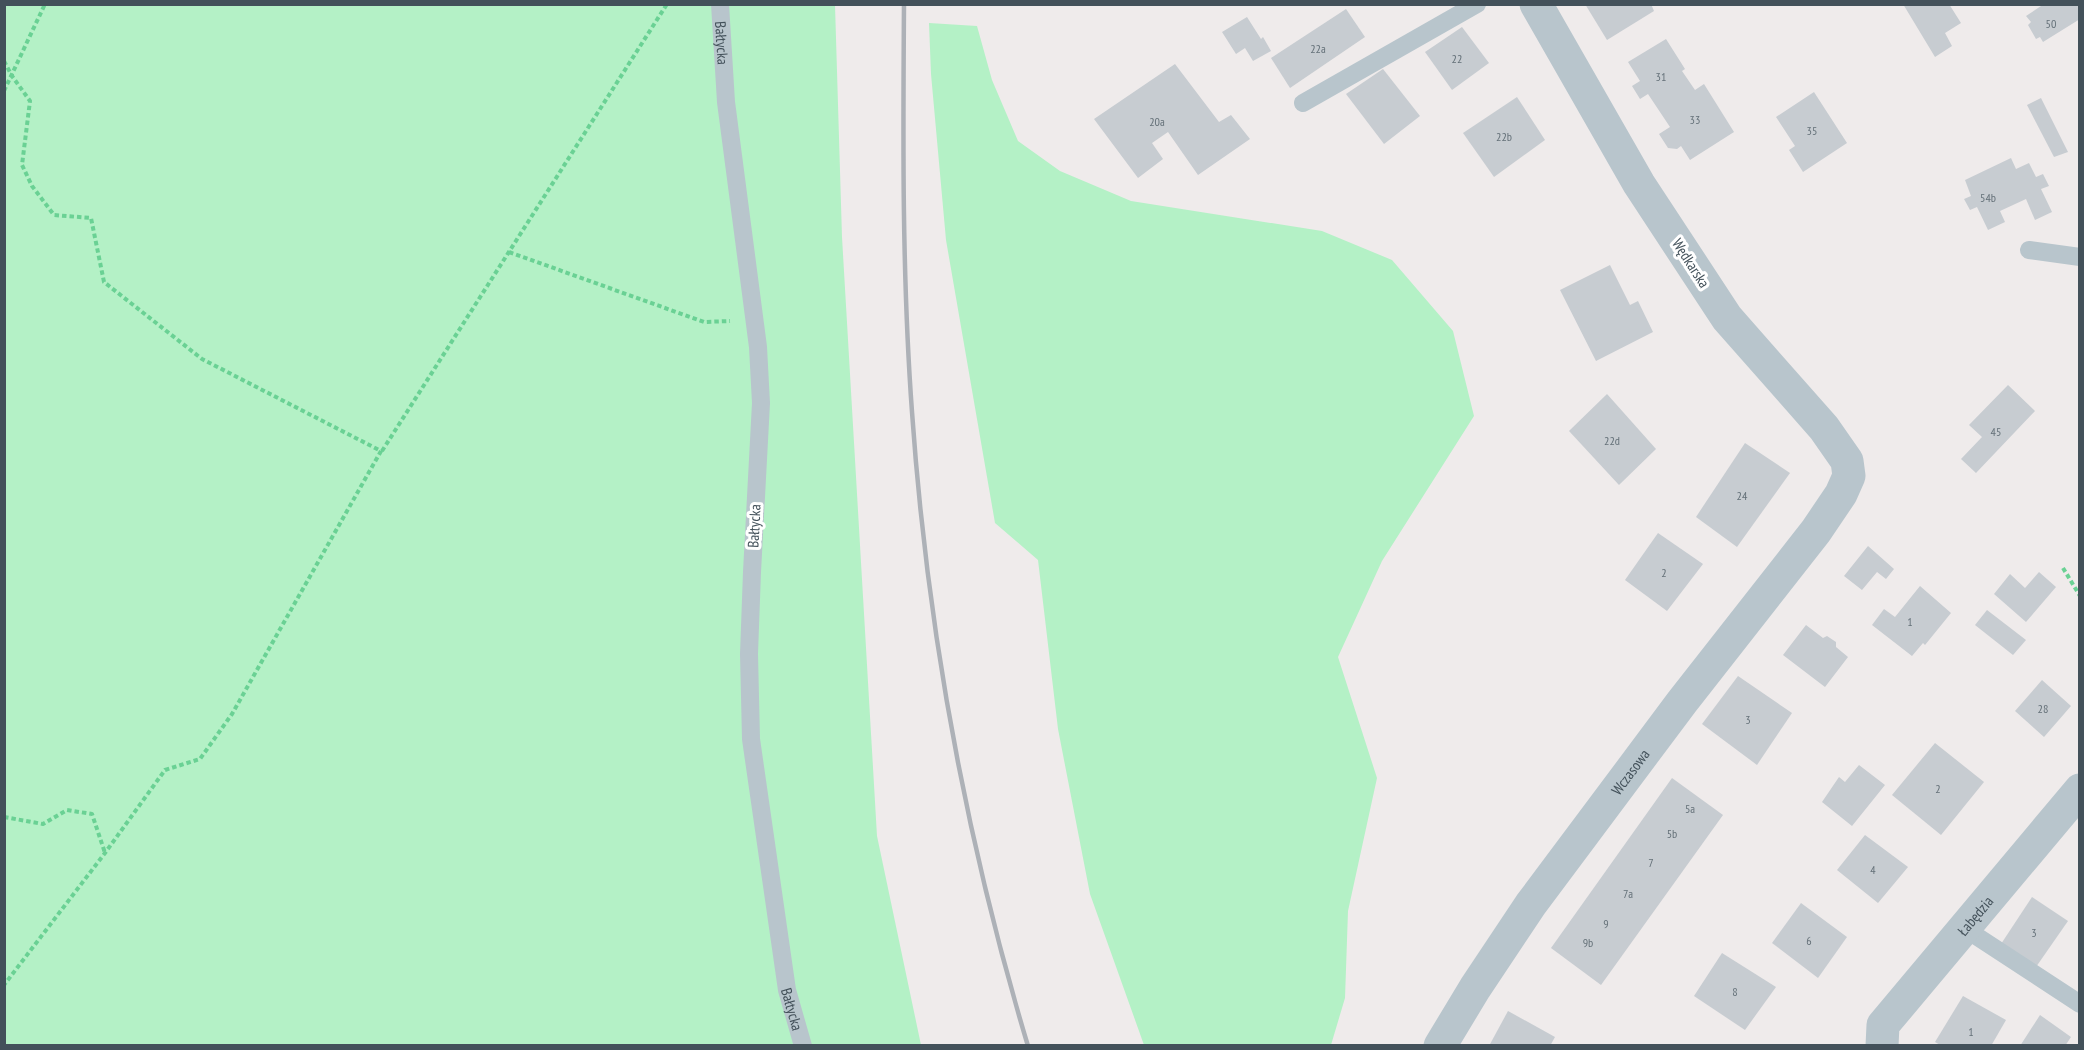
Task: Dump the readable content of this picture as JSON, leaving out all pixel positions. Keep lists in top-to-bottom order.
{
  "streets": {
    "street": ["Wędkarska", "Wczasowa", "Łabędzia"],
    "lane": ["Bałtycka"]
  },
  "crossings": [
    ["Wędkarska", "Wczasowa"]
  ],
  "house_numbers": [
    "50",
    "22a",
    "22",
    "31",
    "33",
    "20a",
    "35",
    "22b",
    "54b",
    "45",
    "22d",
    "24",
    "2",
    "1",
    "28",
    "3",
    "2",
    "5a",
    "5b",
    "7",
    "4",
    "7a",
    "9",
    "3",
    "6",
    "9b",
    "8",
    "1"
  ]
}
